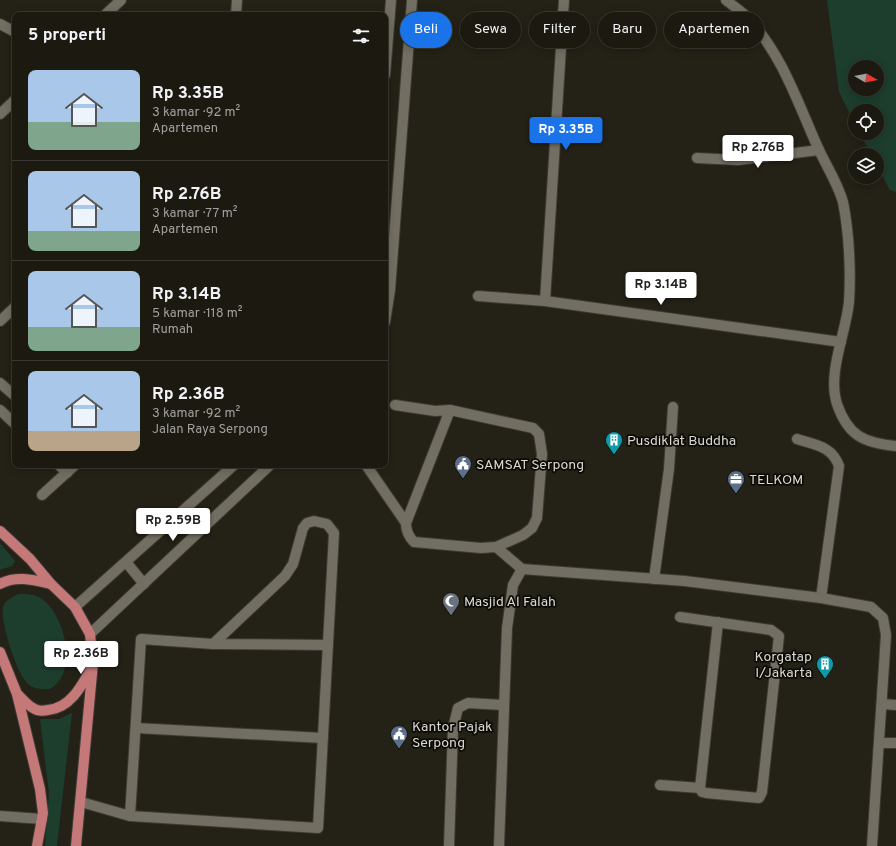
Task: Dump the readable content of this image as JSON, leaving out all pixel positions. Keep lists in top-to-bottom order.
{
  "places": {
    "building": ["Pusdiklat Buddha", "Korgatap I/Jakarta"],
    "public building": ["SAMSAT Serpong", "Kantor Pajak Serpong"],
    "office": ["TELKOM"],
    "mosque": ["Masjid Al Falah"]
  },
  "north": "right",
  "page": {
    "chip": [
      "Beli",
      "Sewa",
      "Filter",
      "Baru",
      "Apartemen"
    ],
    "heading": "5 properti",
    "list": [
      {
        "name": "Rp 3.35B",
        "note": "3 kamar · 92 m² · Apartemen"
      },
      {
        "name": "Rp 2.76B",
        "note": "3 kamar · 77 m² · Apartemen"
      },
      {
        "name": "Rp 3.14B",
        "note": "5 kamar · 118 m² · Rumah"
      },
      {
        "name": "Rp 2.36B",
        "note": "3 kamar · 92 m² · Jalan Raya Serpong"
      }
    ],
    "price": [
      "Rp 3.35B",
      "Rp 2.76B",
      "Rp 3.14B",
      "Rp 2.59B",
      "Rp 2.36B"
    ]
  }
}
